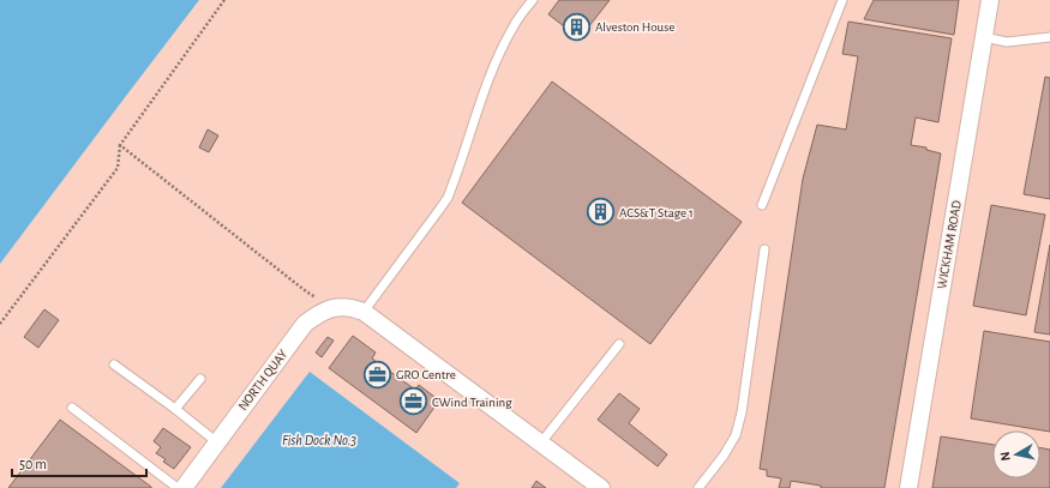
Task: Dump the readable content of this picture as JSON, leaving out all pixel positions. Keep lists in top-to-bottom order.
{
  "streets": {
    "street": ["WICKHAM ROAD", "NORTH QUAY"]
  },
  "water": ["Fish Dock No.3"],
  "places": {
    "building": ["Alveston House", "ACS&T Stage 1"],
    "office": ["GRO Centre", "CWind Training"]
  },
  "scale_bar": "50 m",
  "north": "left"
}
